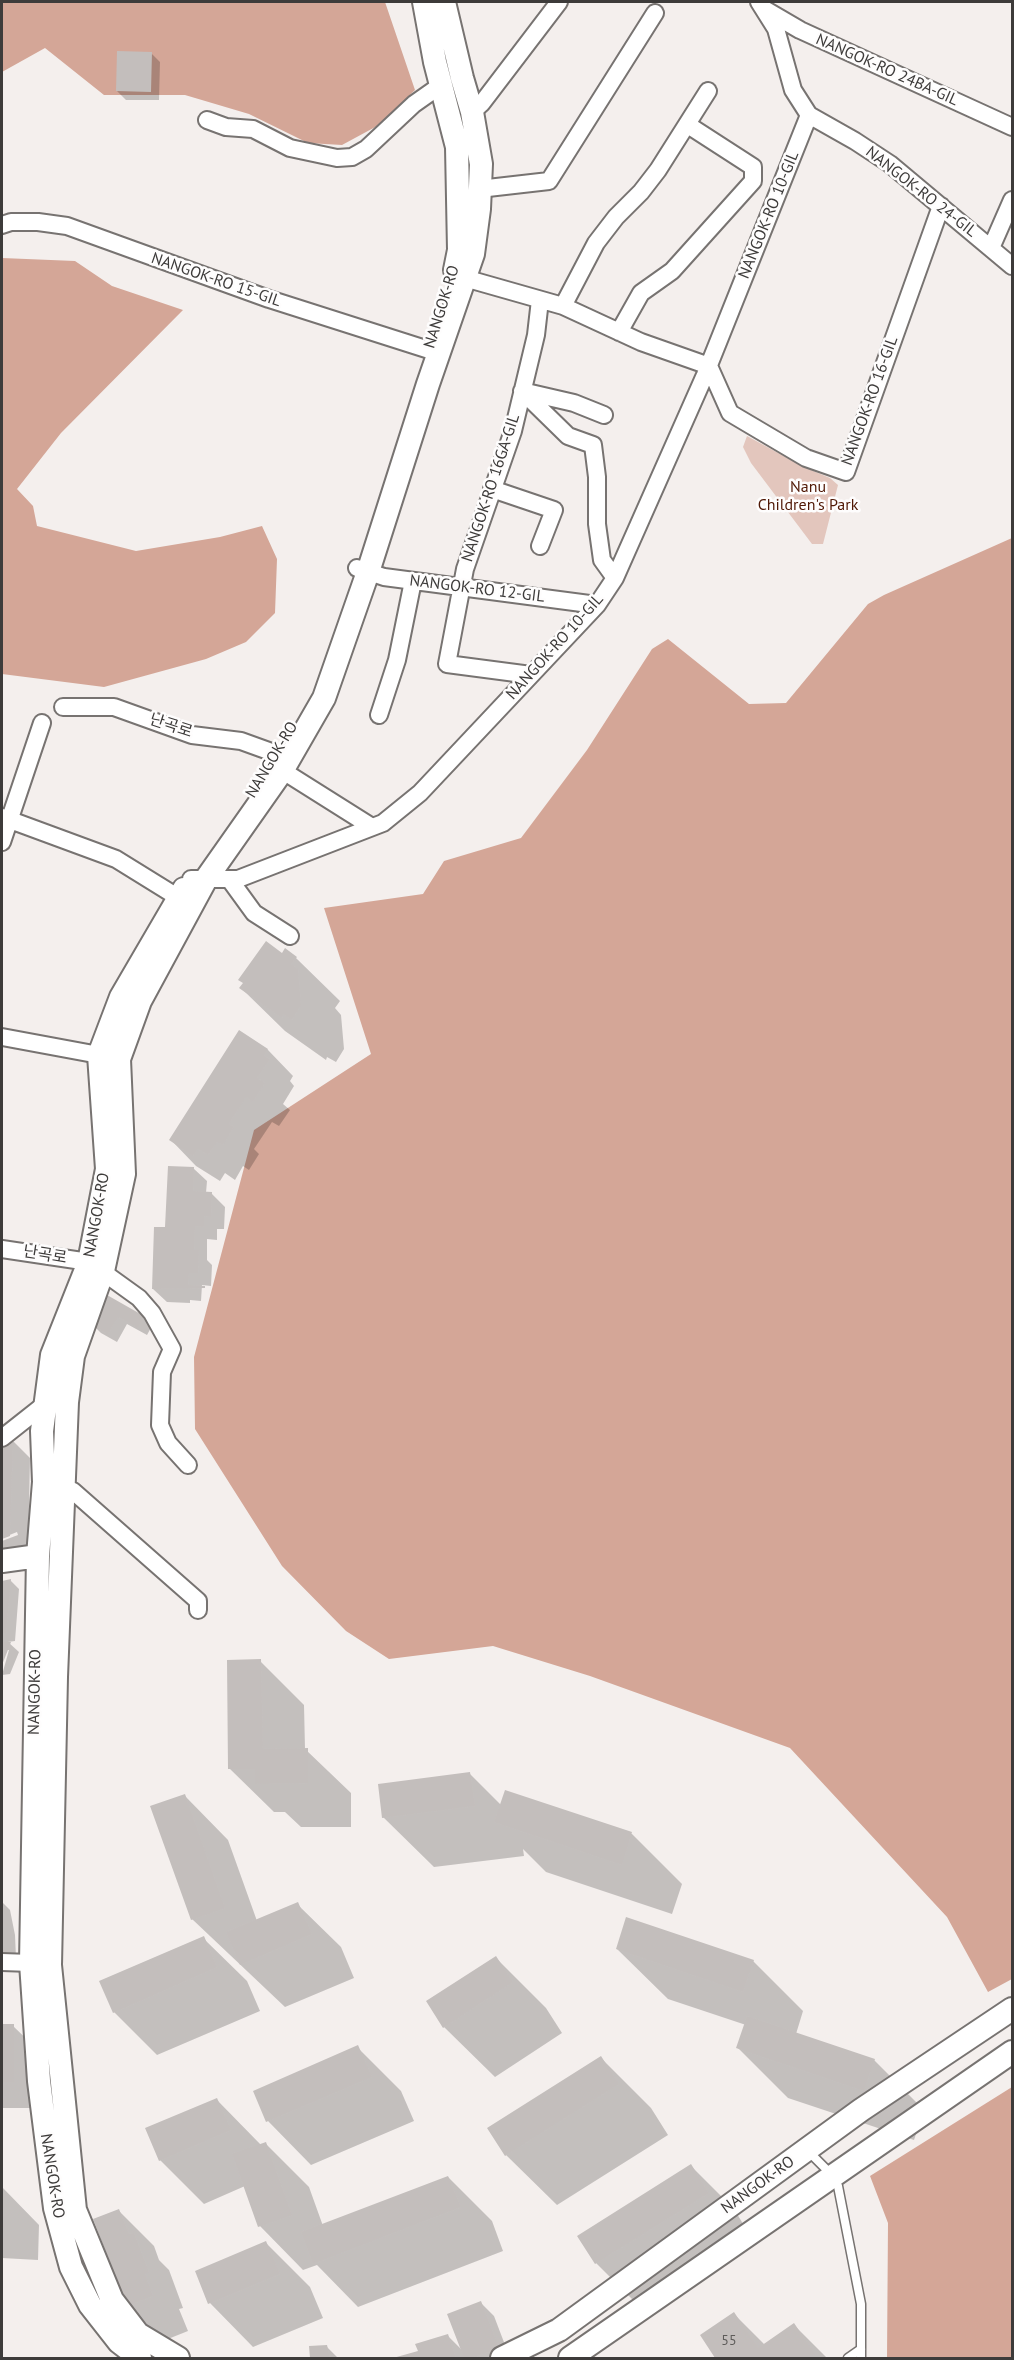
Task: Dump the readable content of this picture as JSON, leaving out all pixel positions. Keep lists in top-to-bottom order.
{
  "streets": {
    "main road": ["NANGOK-RO"],
    "street": [
      "NANGOK-RO 24BA-GIL",
      "NANGOK-RO 24-GIL",
      "NANGOK-RO 10-GIL",
      "NANGOK-RO 15-GIL",
      "NANGOK-RO 16-GIL",
      "NANGOK-RO 16GA-GIL",
      "NANGOK-RO 12-GIL",
      "난곡로"
    ]
  },
  "crossings": [
    ["NANGOK-RO 24BA-GIL", "NANGOK-RO 24-GIL"],
    ["NANGOK-RO 24-GIL", "NANGOK-RO 10-GIL"],
    ["NANGOK-RO 24-GIL", "NANGOK-RO 16-GIL"],
    ["NANGOK-RO 10-GIL", "NANGOK-RO"],
    ["NANGOK-RO 10-GIL", "NANGOK-RO 16-GIL"],
    ["NANGOK-RO 10-GIL", "NANGOK-RO 16GA-GIL"],
    ["NANGOK-RO 10-GIL", "NANGOK-RO 12-GIL"],
    ["NANGOK-RO 10-GIL", "난곡로"],
    ["NANGOK-RO 15-GIL", "NANGOK-RO"],
    ["NANGOK-RO", "NANGOK-RO 12-GIL"],
    ["NANGOK-RO", "난곡로"],
    ["NANGOK-RO 16GA-GIL", "NANGOK-RO 12-GIL"]
  ],
  "parks": ["Nanu Children's Park"],
  "house_numbers": ["55"]
}
